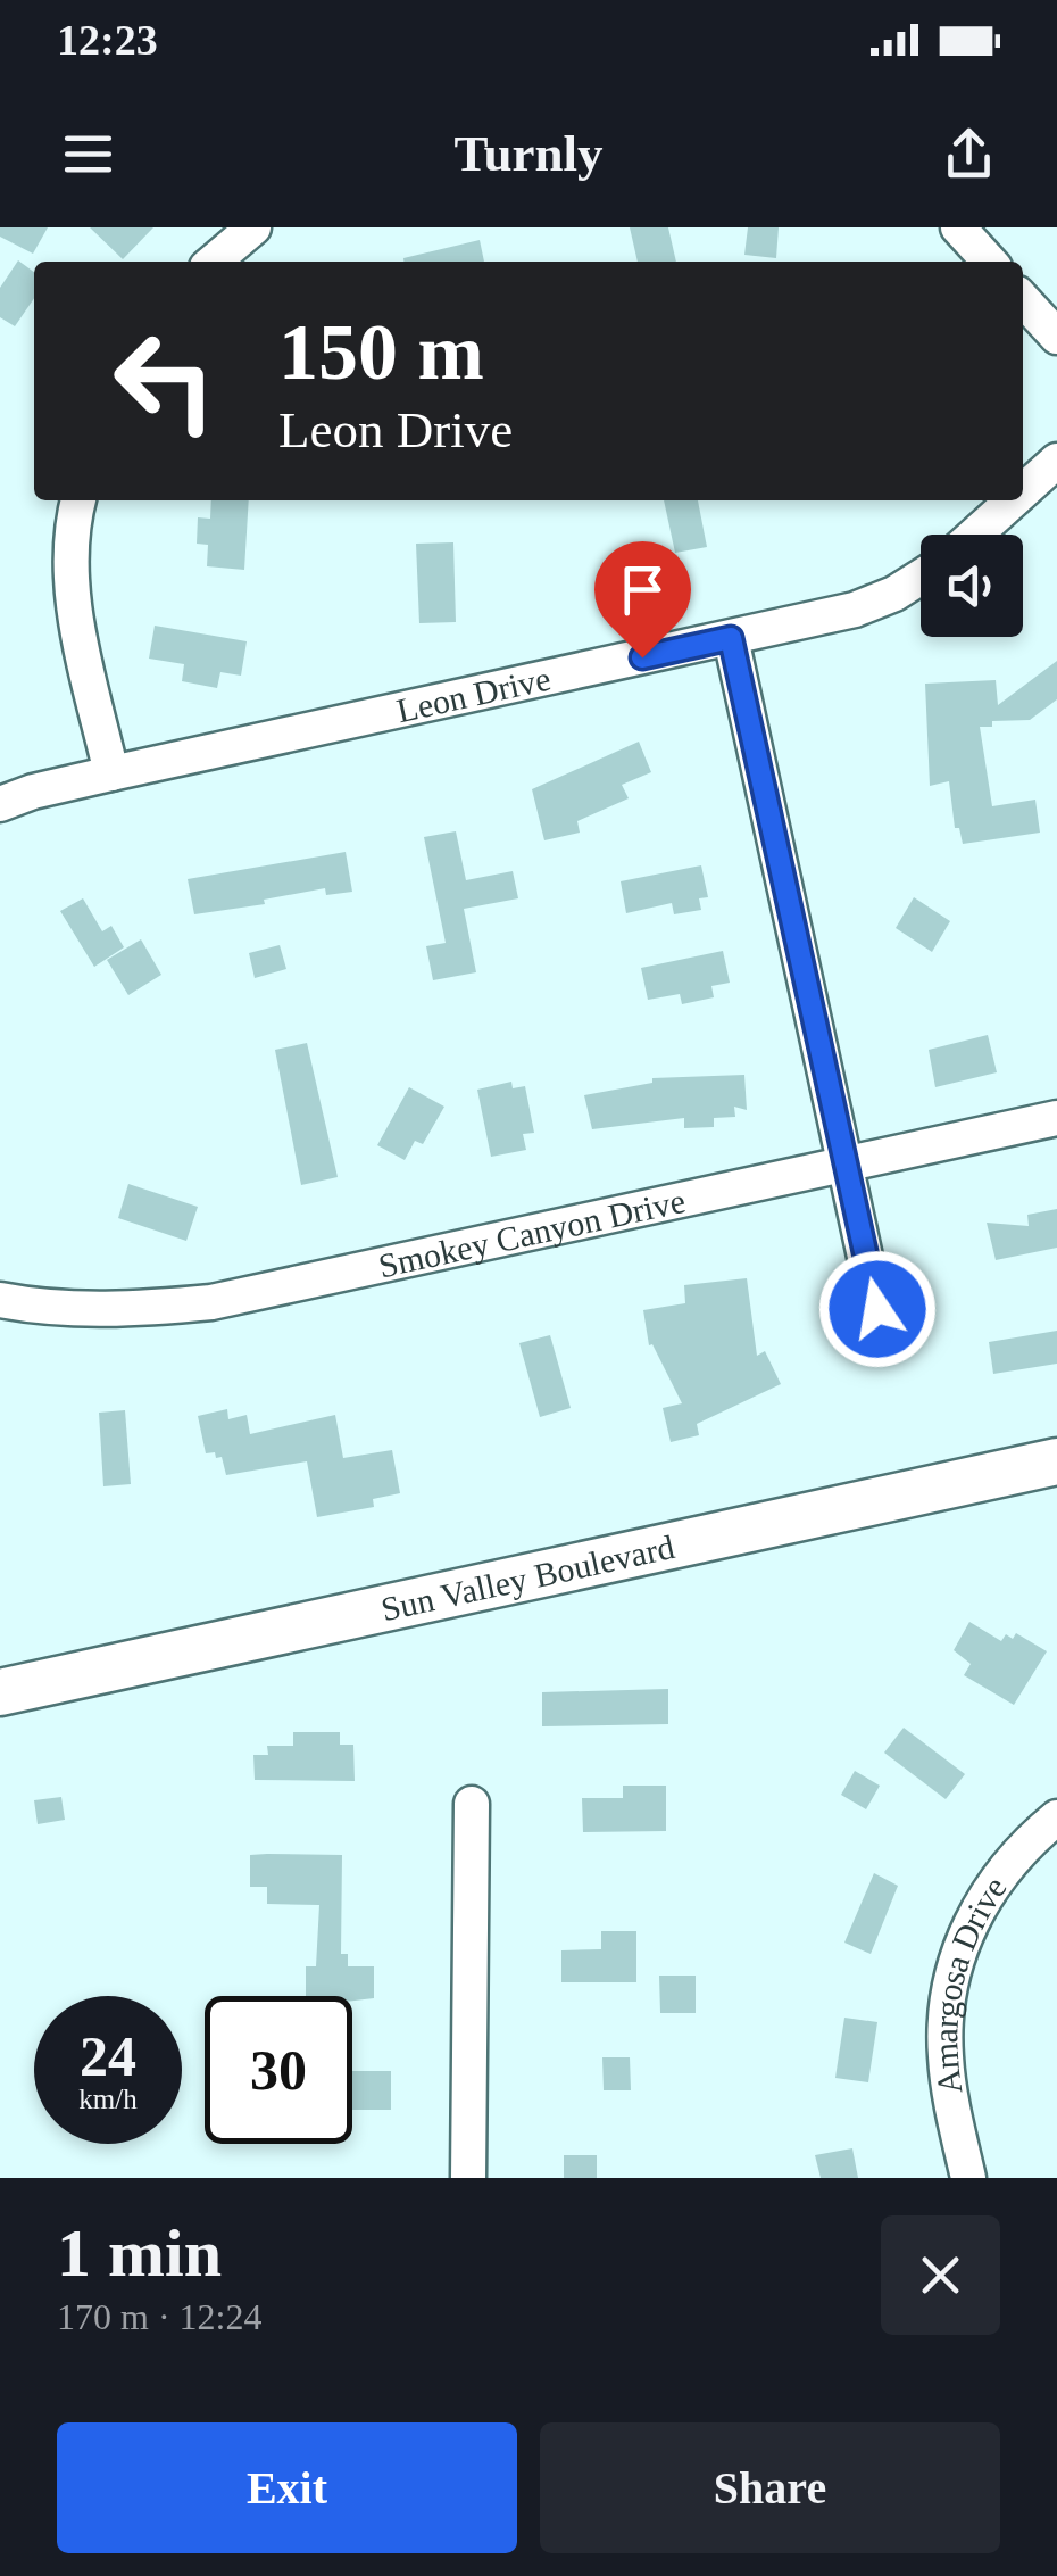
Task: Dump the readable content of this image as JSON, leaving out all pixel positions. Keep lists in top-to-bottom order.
{
  "streets": {
    "main road": ["Sun Valley Boulevard"],
    "street": ["Leon Drive", "Smokey Canyon Drive", "Amargosa Drive"]
  },
  "page": {
    "status": "12:23",
    "header": "Turnly",
    "turn": ["150 m", "Leon Drive"],
    "speed": "24 km/h",
    "limit": "30",
    "heading": ["1 min", "170 m · 12:24"],
    "buttons": ["Exit", "Share"]
  }
}
